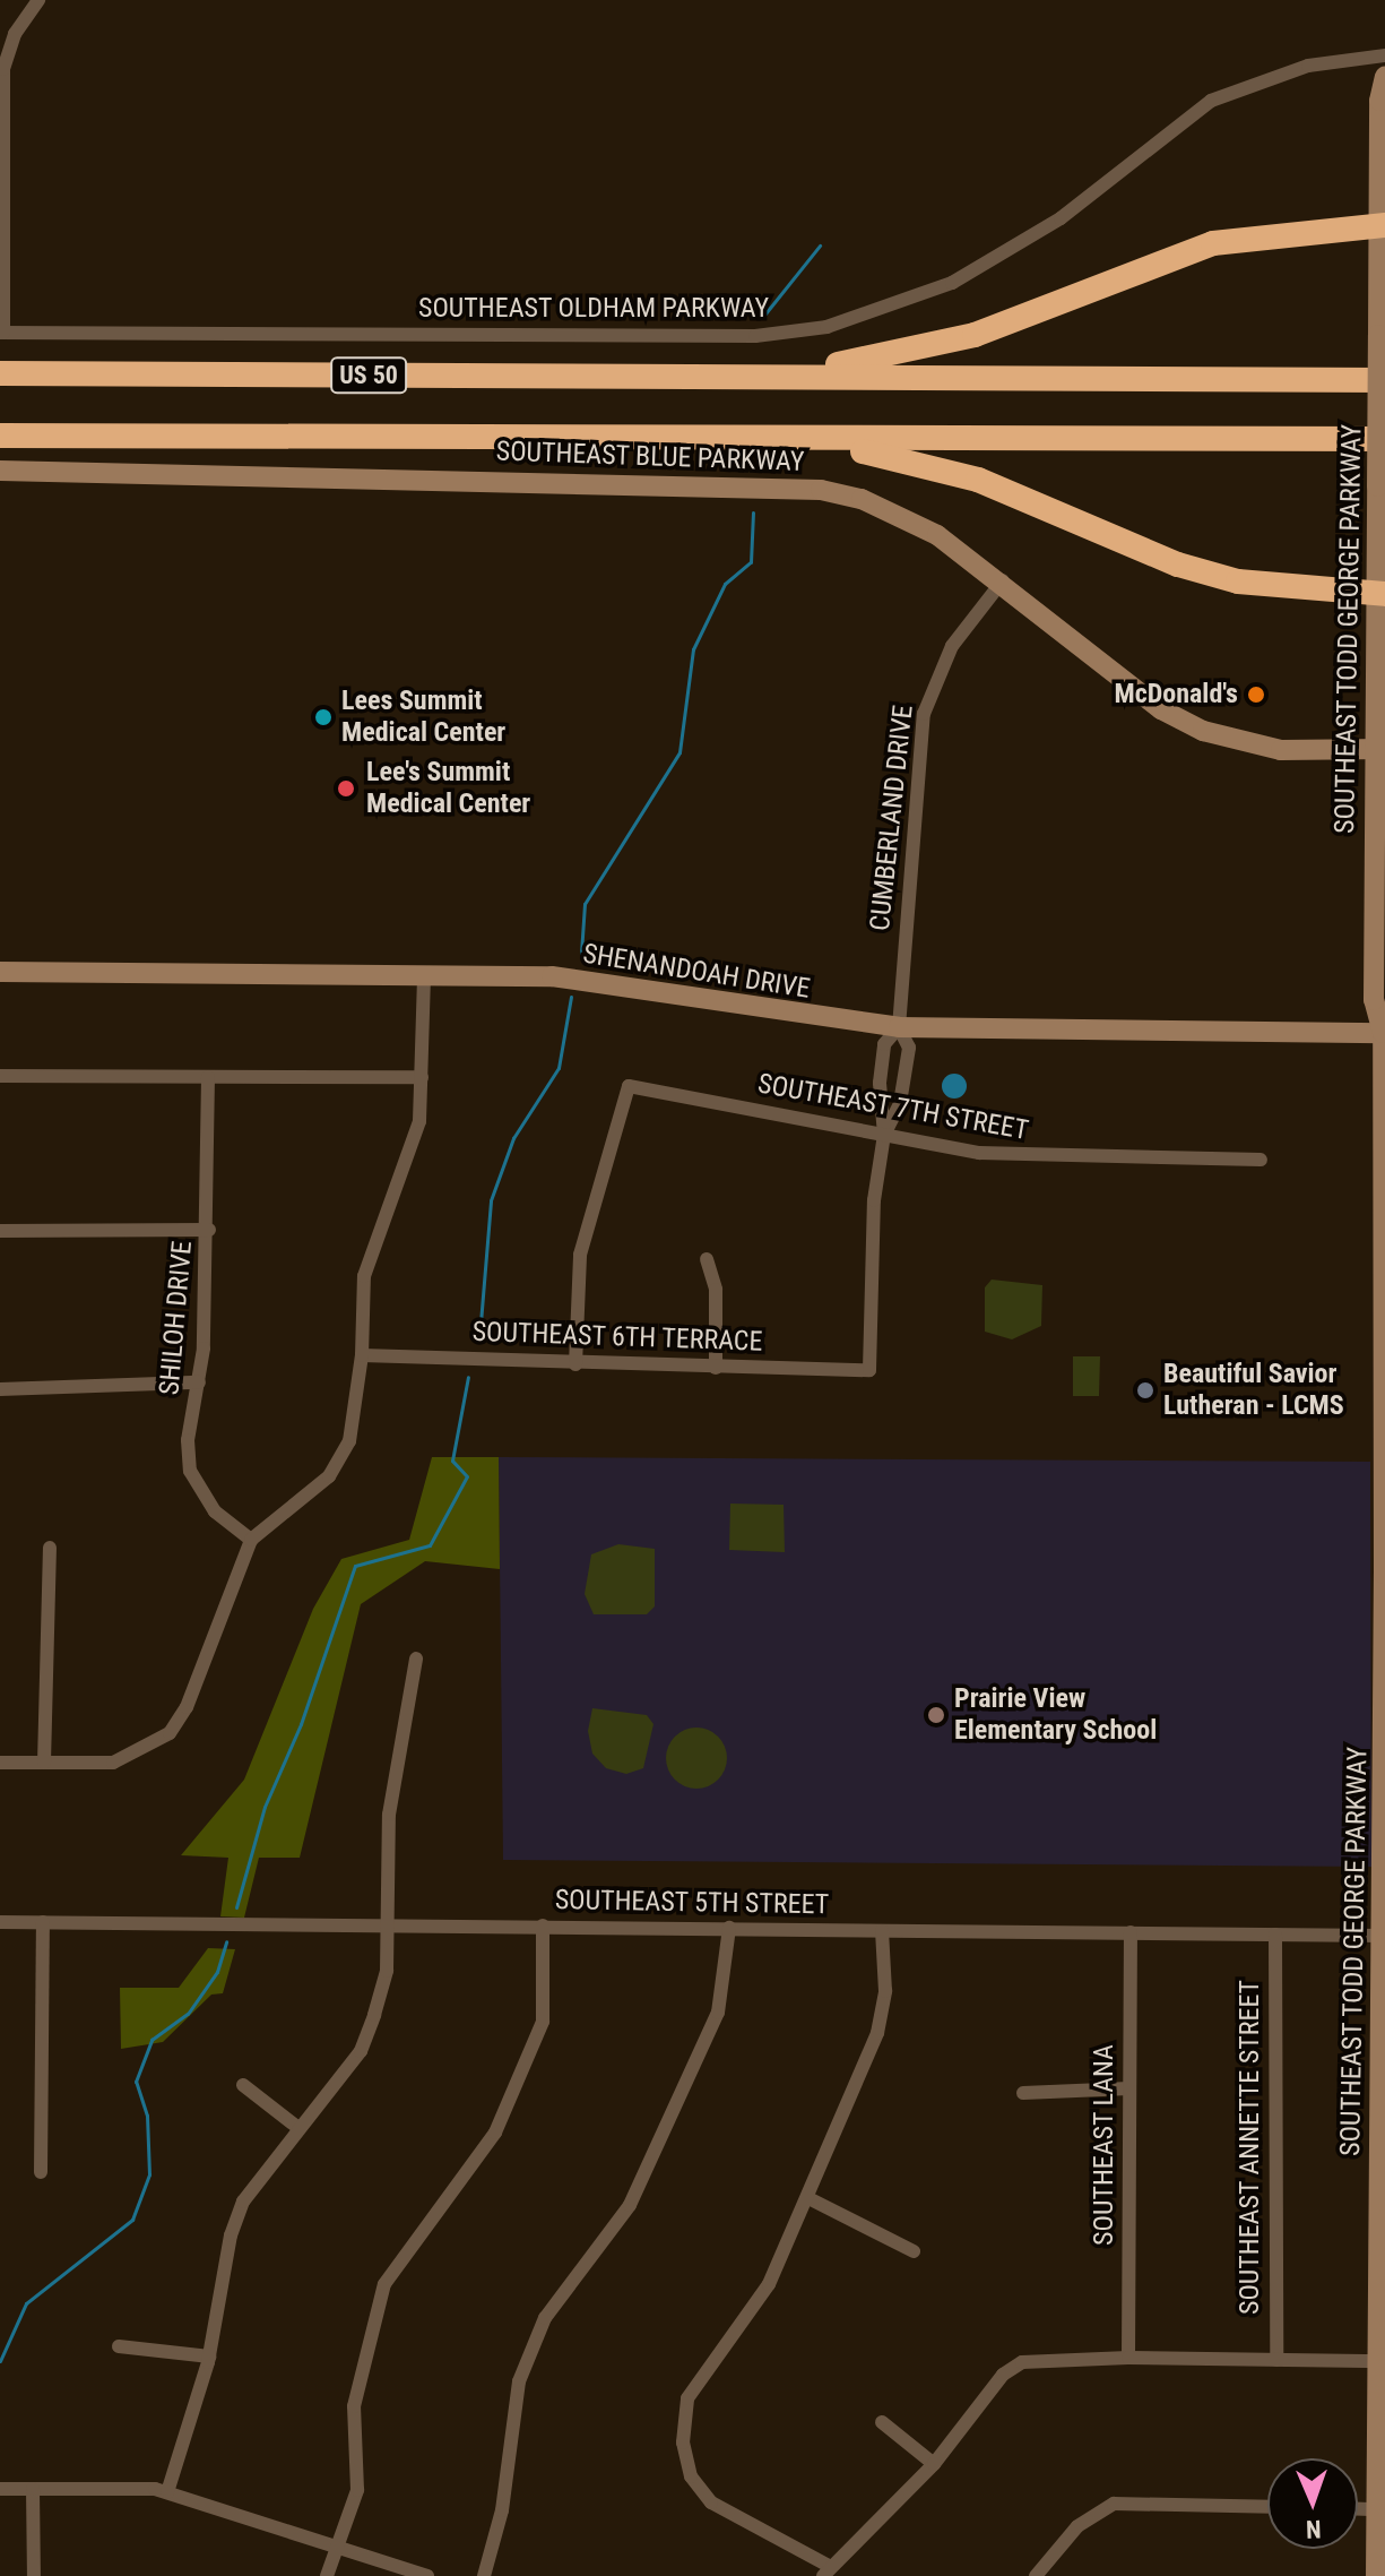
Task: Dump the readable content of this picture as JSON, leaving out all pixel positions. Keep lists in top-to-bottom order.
{
  "streets": {
    "highway": ["US 50"],
    "street": [
      "SOUTHEAST OLDHAM PARKWAY",
      "SOUTHEAST BLUE PARKWAY",
      "SOUTHEAST TODD GEORGE PARKWAY",
      "CUMBERLAND DRIVE",
      "SHENANDOAH DRIVE",
      "SOUTHEAST 7TH STREET",
      "SHILOH DRIVE",
      "SOUTHEAST 6TH TERRACE",
      "SOUTHEAST 5TH STREET",
      "SOUTHEAST LANA",
      "SOUTHEAST ANNETTE STREET"
    ]
  },
  "crossings": [
    ["SOUTHEAST BLUE PARKWAY", "SOUTHEAST TODD GEORGE PARKWAY"],
    ["SOUTHEAST BLUE PARKWAY", "CUMBERLAND DRIVE"],
    ["SOUTHEAST TODD GEORGE PARKWAY", "SHENANDOAH DRIVE"],
    ["SOUTHEAST TODD GEORGE PARKWAY", "SOUTHEAST 5TH STREET"],
    ["CUMBERLAND DRIVE", "SHENANDOAH DRIVE"],
    ["CUMBERLAND DRIVE", "SOUTHEAST 7TH STREET"],
    ["CUMBERLAND DRIVE", "SOUTHEAST 6TH TERRACE"],
    ["SOUTHEAST 7TH STREET", "SOUTHEAST 6TH TERRACE"],
    ["SOUTHEAST 5TH STREET", "SOUTHEAST LANA"],
    ["SOUTHEAST 5TH STREET", "SOUTHEAST ANNETTE STREET"]
  ],
  "places": [
    "McDonald's",
    "Lees Summit Medical Center",
    "Lee's Summit Medical Center",
    "Beautiful Savior Lutheran - LCMS",
    "Prairie View Elementary School"
  ],
  "north": "bottom"
}
